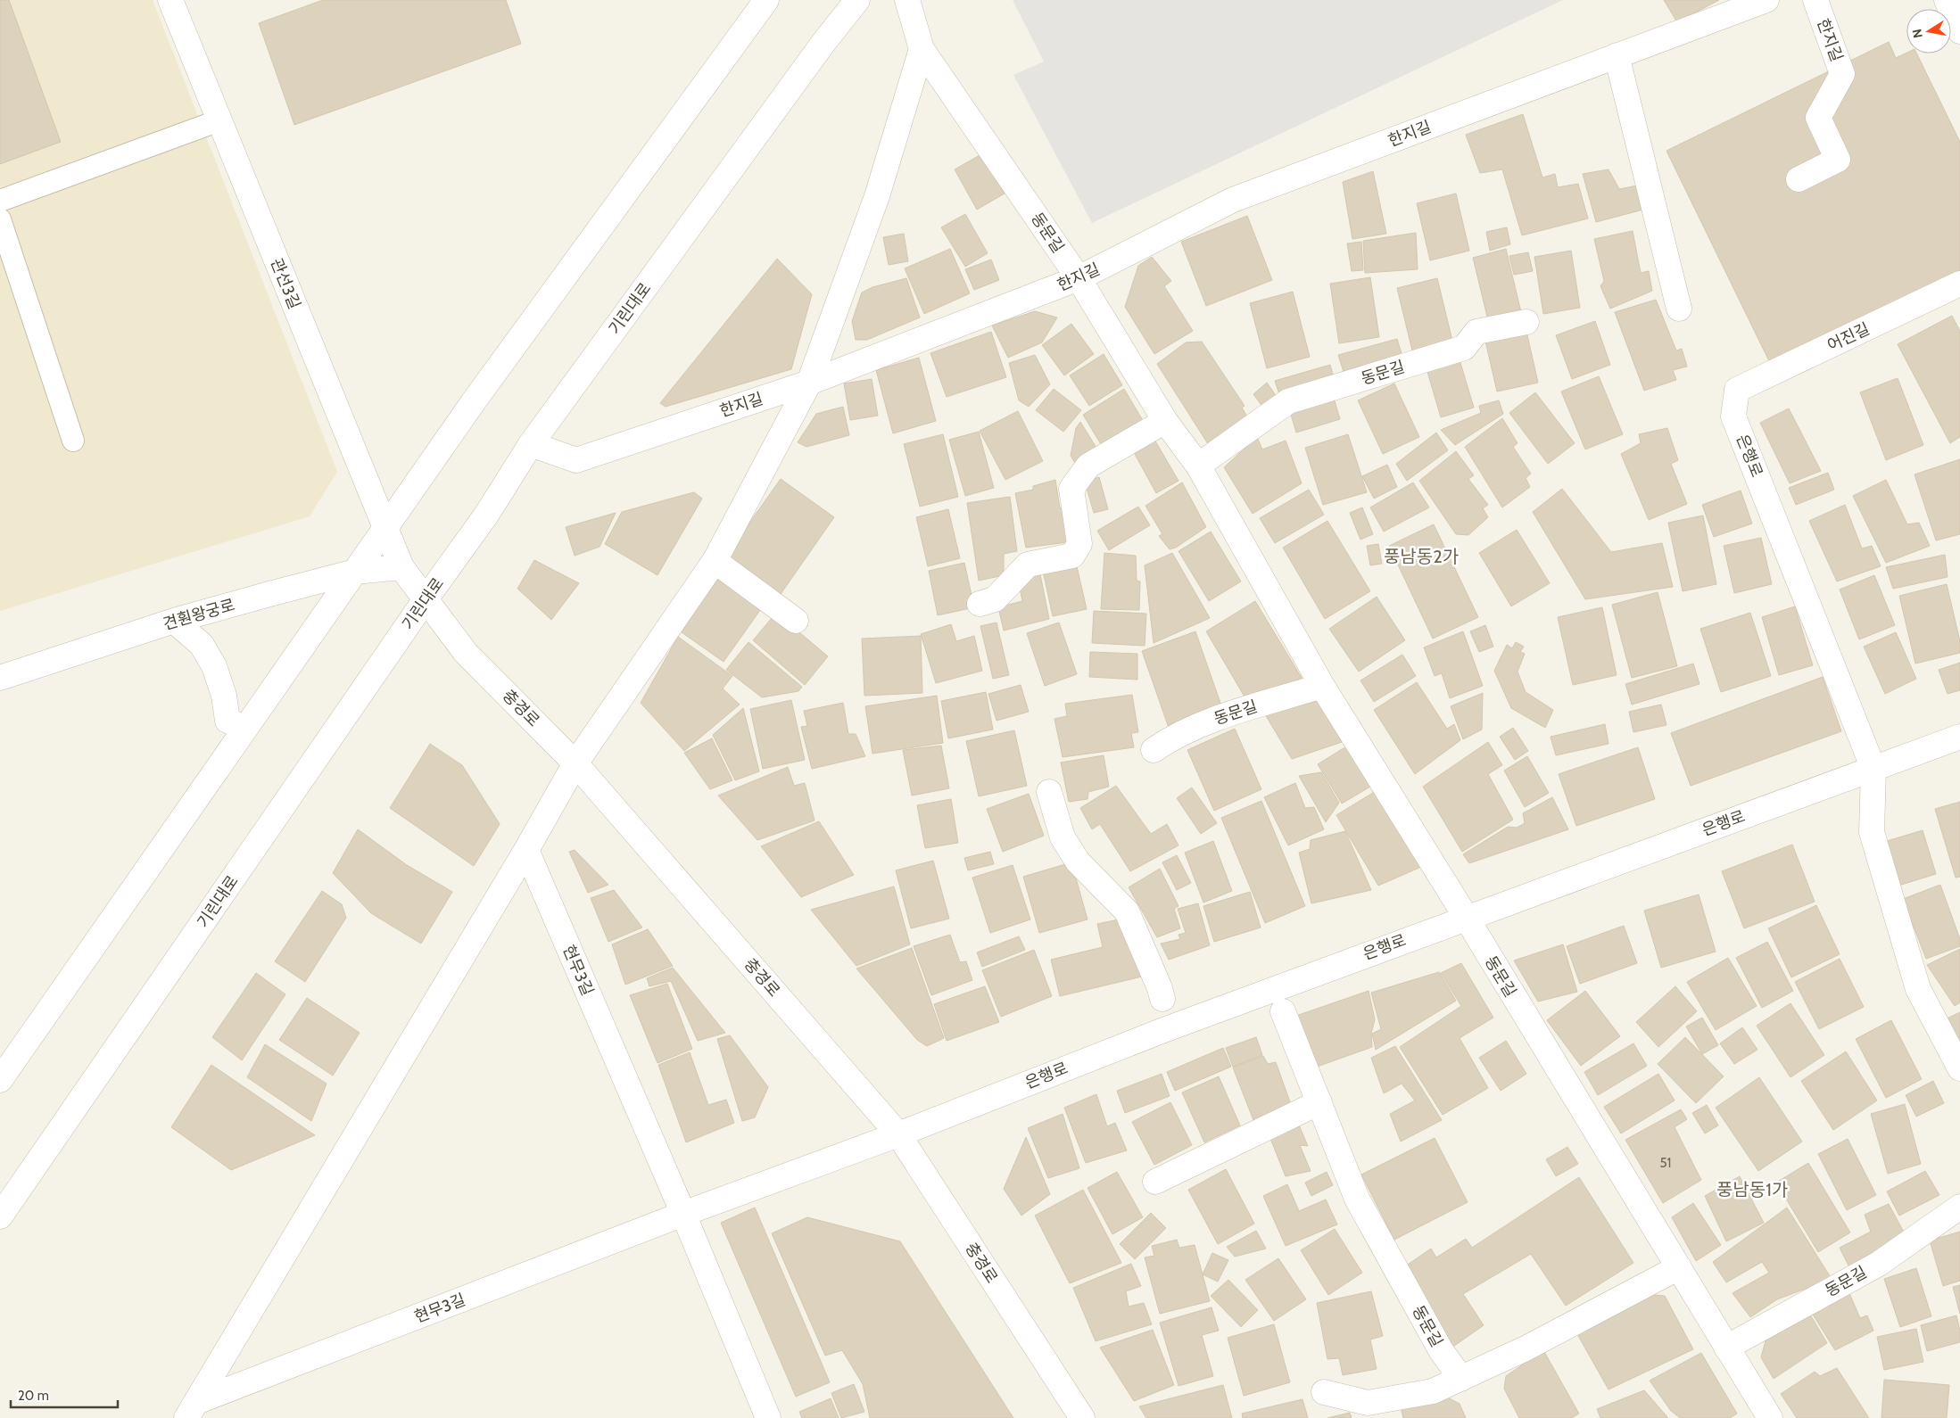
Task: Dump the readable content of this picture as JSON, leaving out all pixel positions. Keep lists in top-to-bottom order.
{
  "streets": {
    "street": [
      "한지길",
      "동문길",
      "관선3길",
      "기린대로",
      "어진길",
      "은행로",
      "견훤왕궁로",
      "충경로",
      "현무3길"
    ]
  },
  "crossings": [
    ["한지길", "동문길"],
    ["한지길", "기린대로"],
    ["동문길", "은행로"],
    ["관선3길", "견훤왕궁로"],
    ["관선3길", "충경로"],
    ["기린대로", "충경로"],
    ["어진길", "은행로"],
    ["은행로", "충경로"],
    ["은행로", "현무3길"],
    ["견훤왕궁로", "충경로"],
    ["충경로", "현무3길"]
  ],
  "districts": ["풍남동2가", "풍남동1가"],
  "house_numbers": ["51"],
  "scale_bar": "20 m",
  "north": "left"
}
